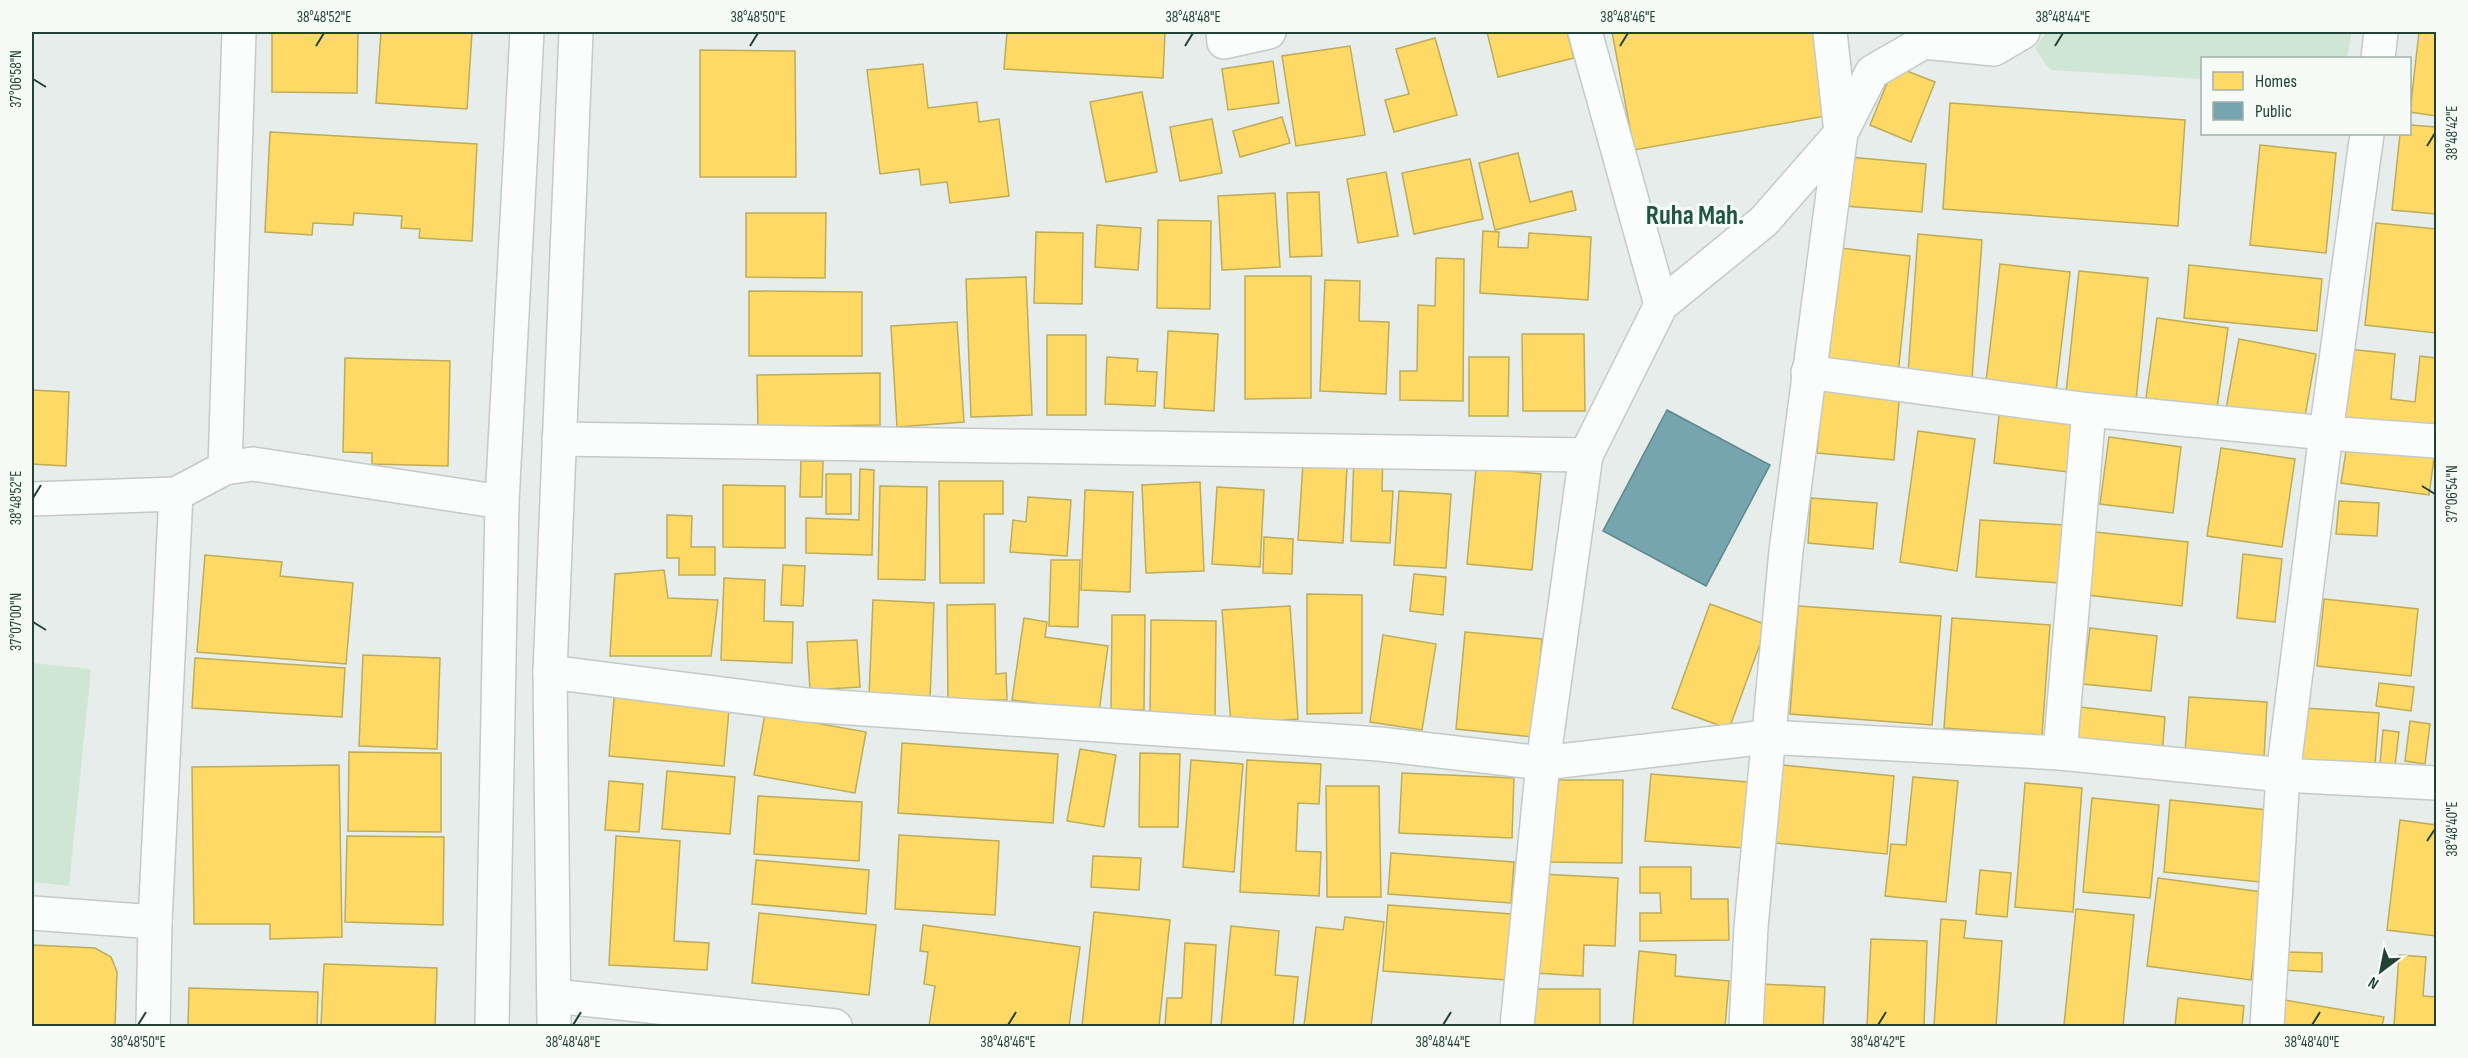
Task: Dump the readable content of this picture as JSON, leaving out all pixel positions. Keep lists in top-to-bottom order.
{
  "districts": ["Ruha Mah."],
  "legend": ["Homes", "Public"],
  "north": "bottom left",
  "coordinates": [
    "38°48'52\"E",
    "38°48'50\"E",
    "38°48'48\"E",
    "38°48'46\"E",
    "38°48'44\"E",
    "37°06'58\"N",
    "38°48'42\"E",
    "37°06'54\"N",
    "37°07'00\"N",
    "38°48'40\"E"
  ]
}
